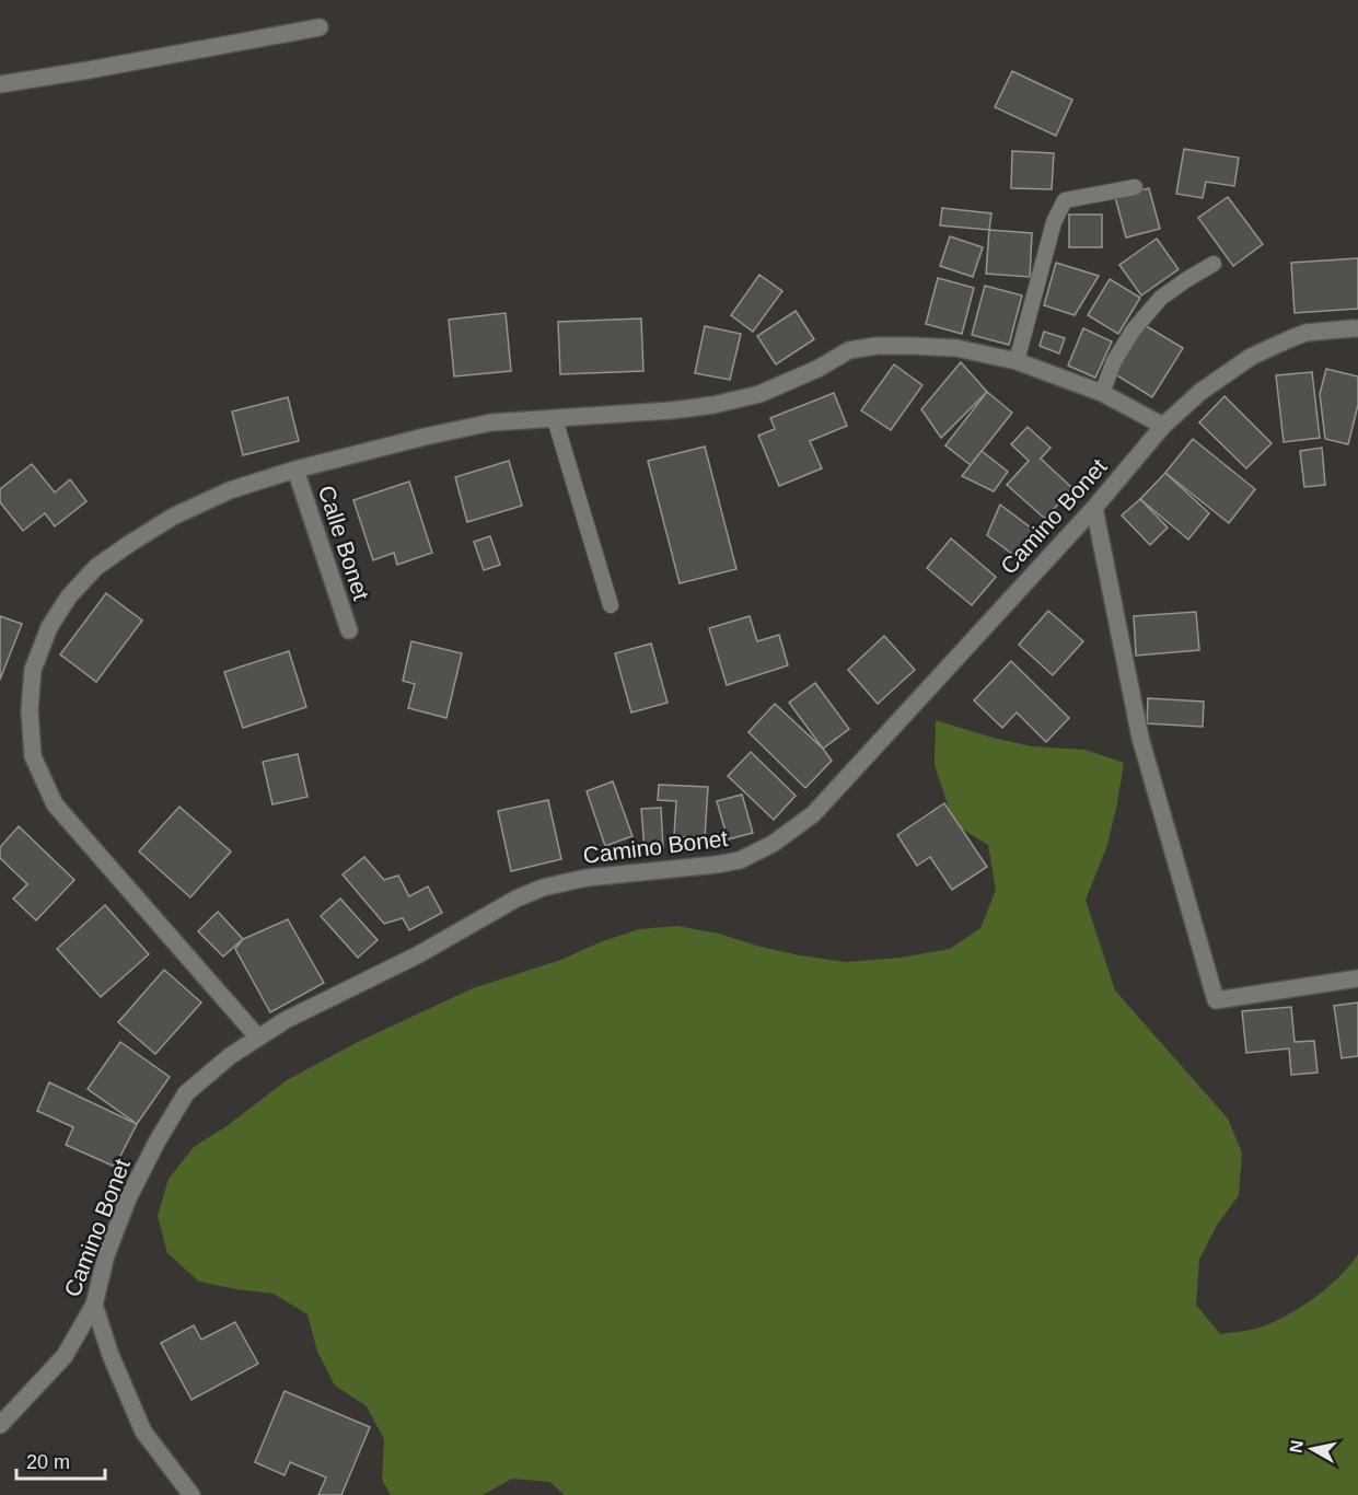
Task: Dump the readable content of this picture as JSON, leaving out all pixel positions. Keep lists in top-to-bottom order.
{
  "streets": {
    "street": ["Camino Bonet", "Calle Bonet"]
  },
  "scale_bar": "20 m",
  "north": "left"
}
